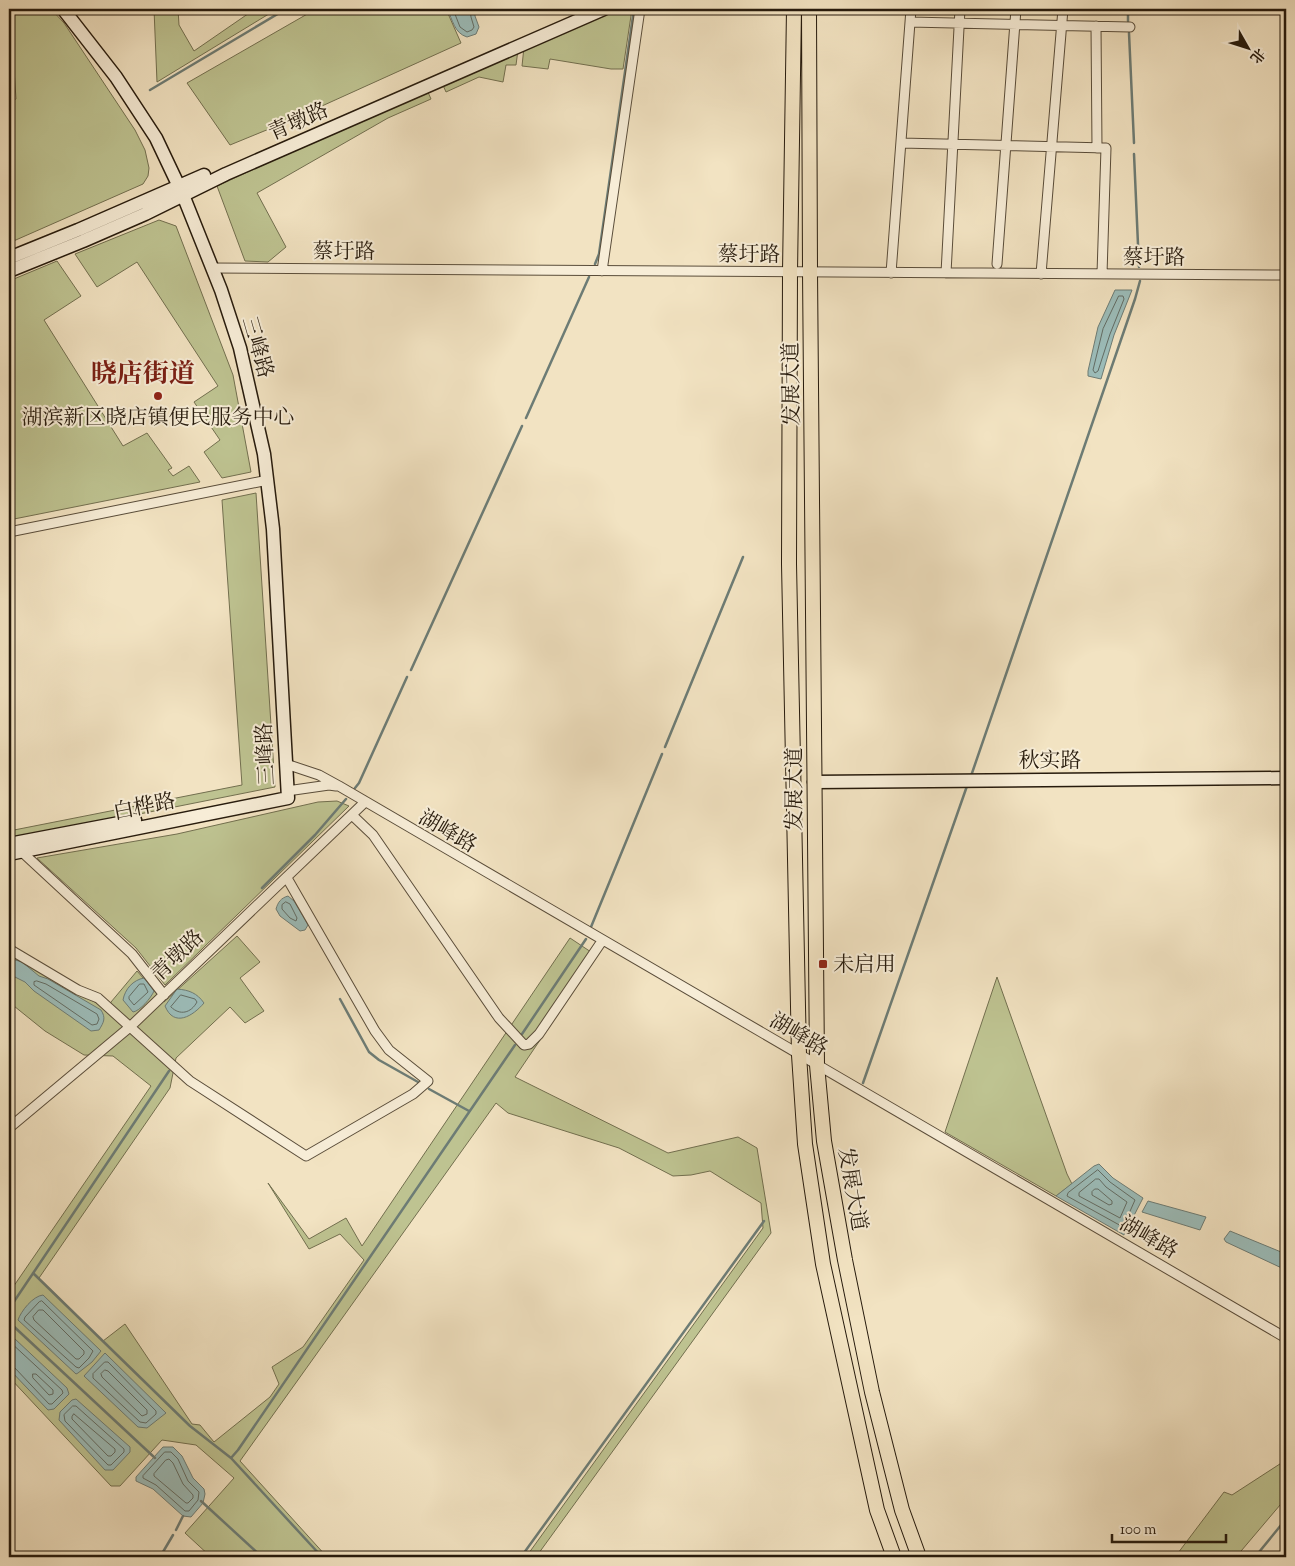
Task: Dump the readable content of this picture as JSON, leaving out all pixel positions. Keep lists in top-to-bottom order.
{
  "streets": {
    "main road": [
      "青墩路",
      "三峰路",
      "发展大道",
      "秋实路",
      "白桦路"
    ],
    "street": ["蔡圩路", "湖峰路"]
  },
  "crossings": [
    ["青墩路", "三峰路"],
    ["青墩路", "湖峰路"],
    ["蔡圩路", "三峰路"],
    ["蔡圩路", "发展大道"],
    ["三峰路", "白桦路"],
    ["三峰路", "湖峰路"],
    ["发展大道", "秋实路"],
    ["发展大道", "湖峰路"]
  ],
  "districts": ["晓店街道"],
  "places": {
    "other": ["湖滨新区晓店镇便民服务中心"],
    "transit": ["未启用"]
  },
  "scale_bar": "100 m",
  "north": "bottom right"
}
